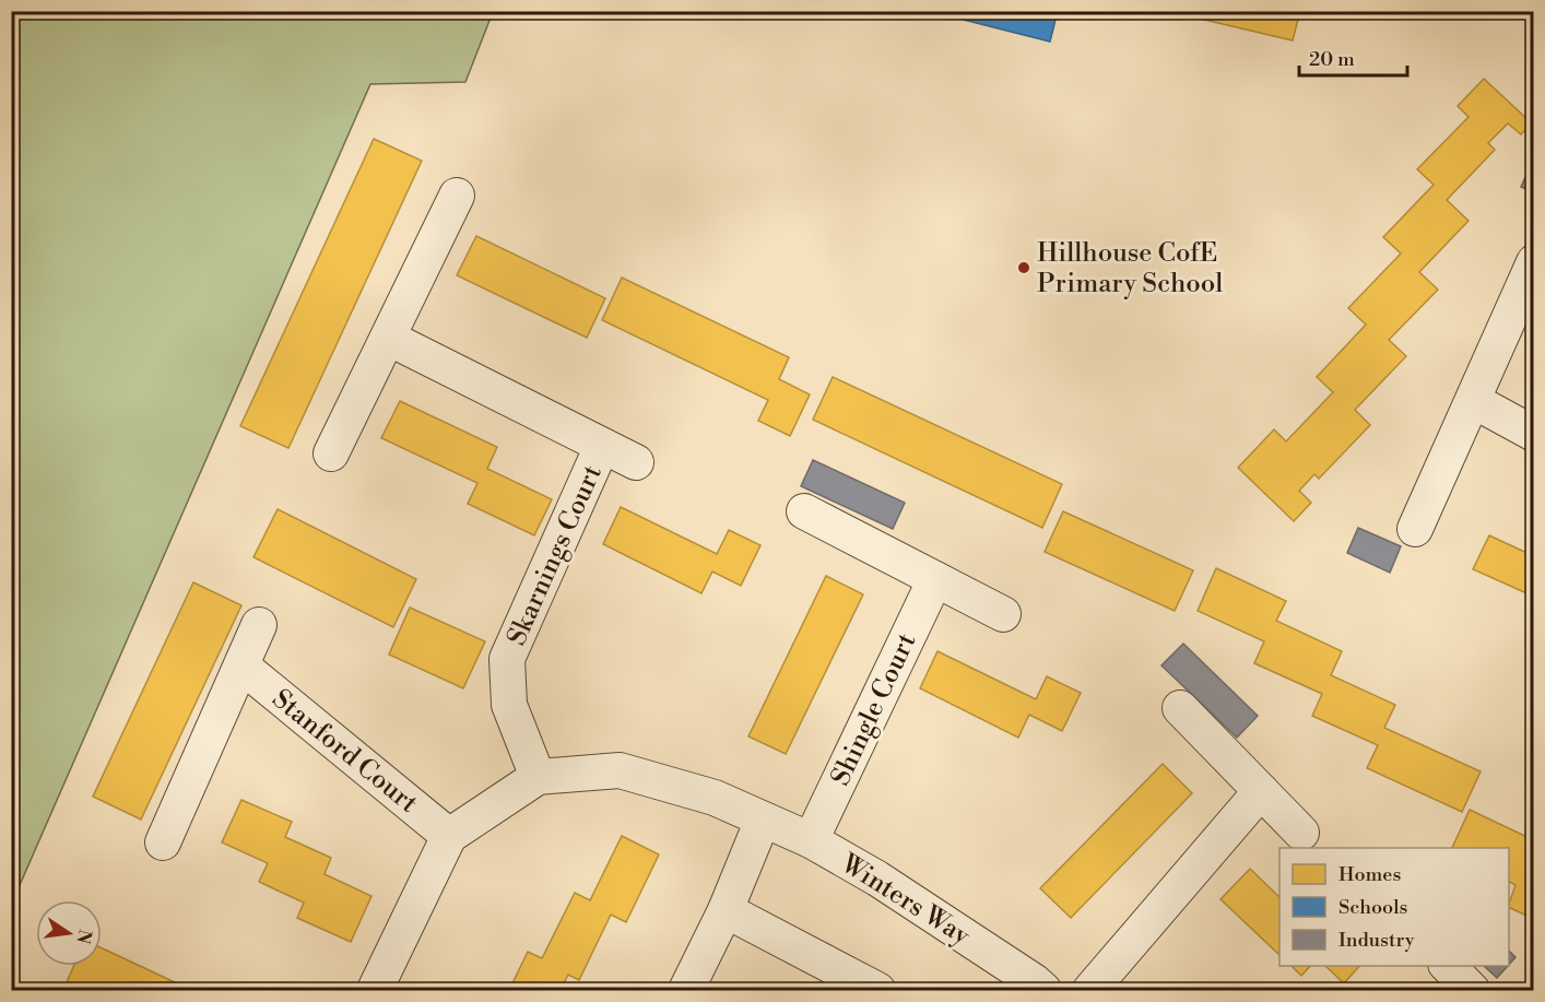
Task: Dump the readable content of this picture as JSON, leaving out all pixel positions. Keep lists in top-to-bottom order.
{
  "streets": {
    "street": [
      "Skarnings Court",
      "Shingle Court",
      "Stanford Court",
      "Winters Way"
    ]
  },
  "crossings": [
    ["Skarnings Court", "Winters Way"],
    ["Shingle Court", "Winters Way"],
    ["Stanford Court", "Winters Way"]
  ],
  "places": ["Hillhouse CofE Primary School"],
  "legend": ["Homes", "Schools", "Industry"],
  "scale_bar": "20 m",
  "north": "right"
}
